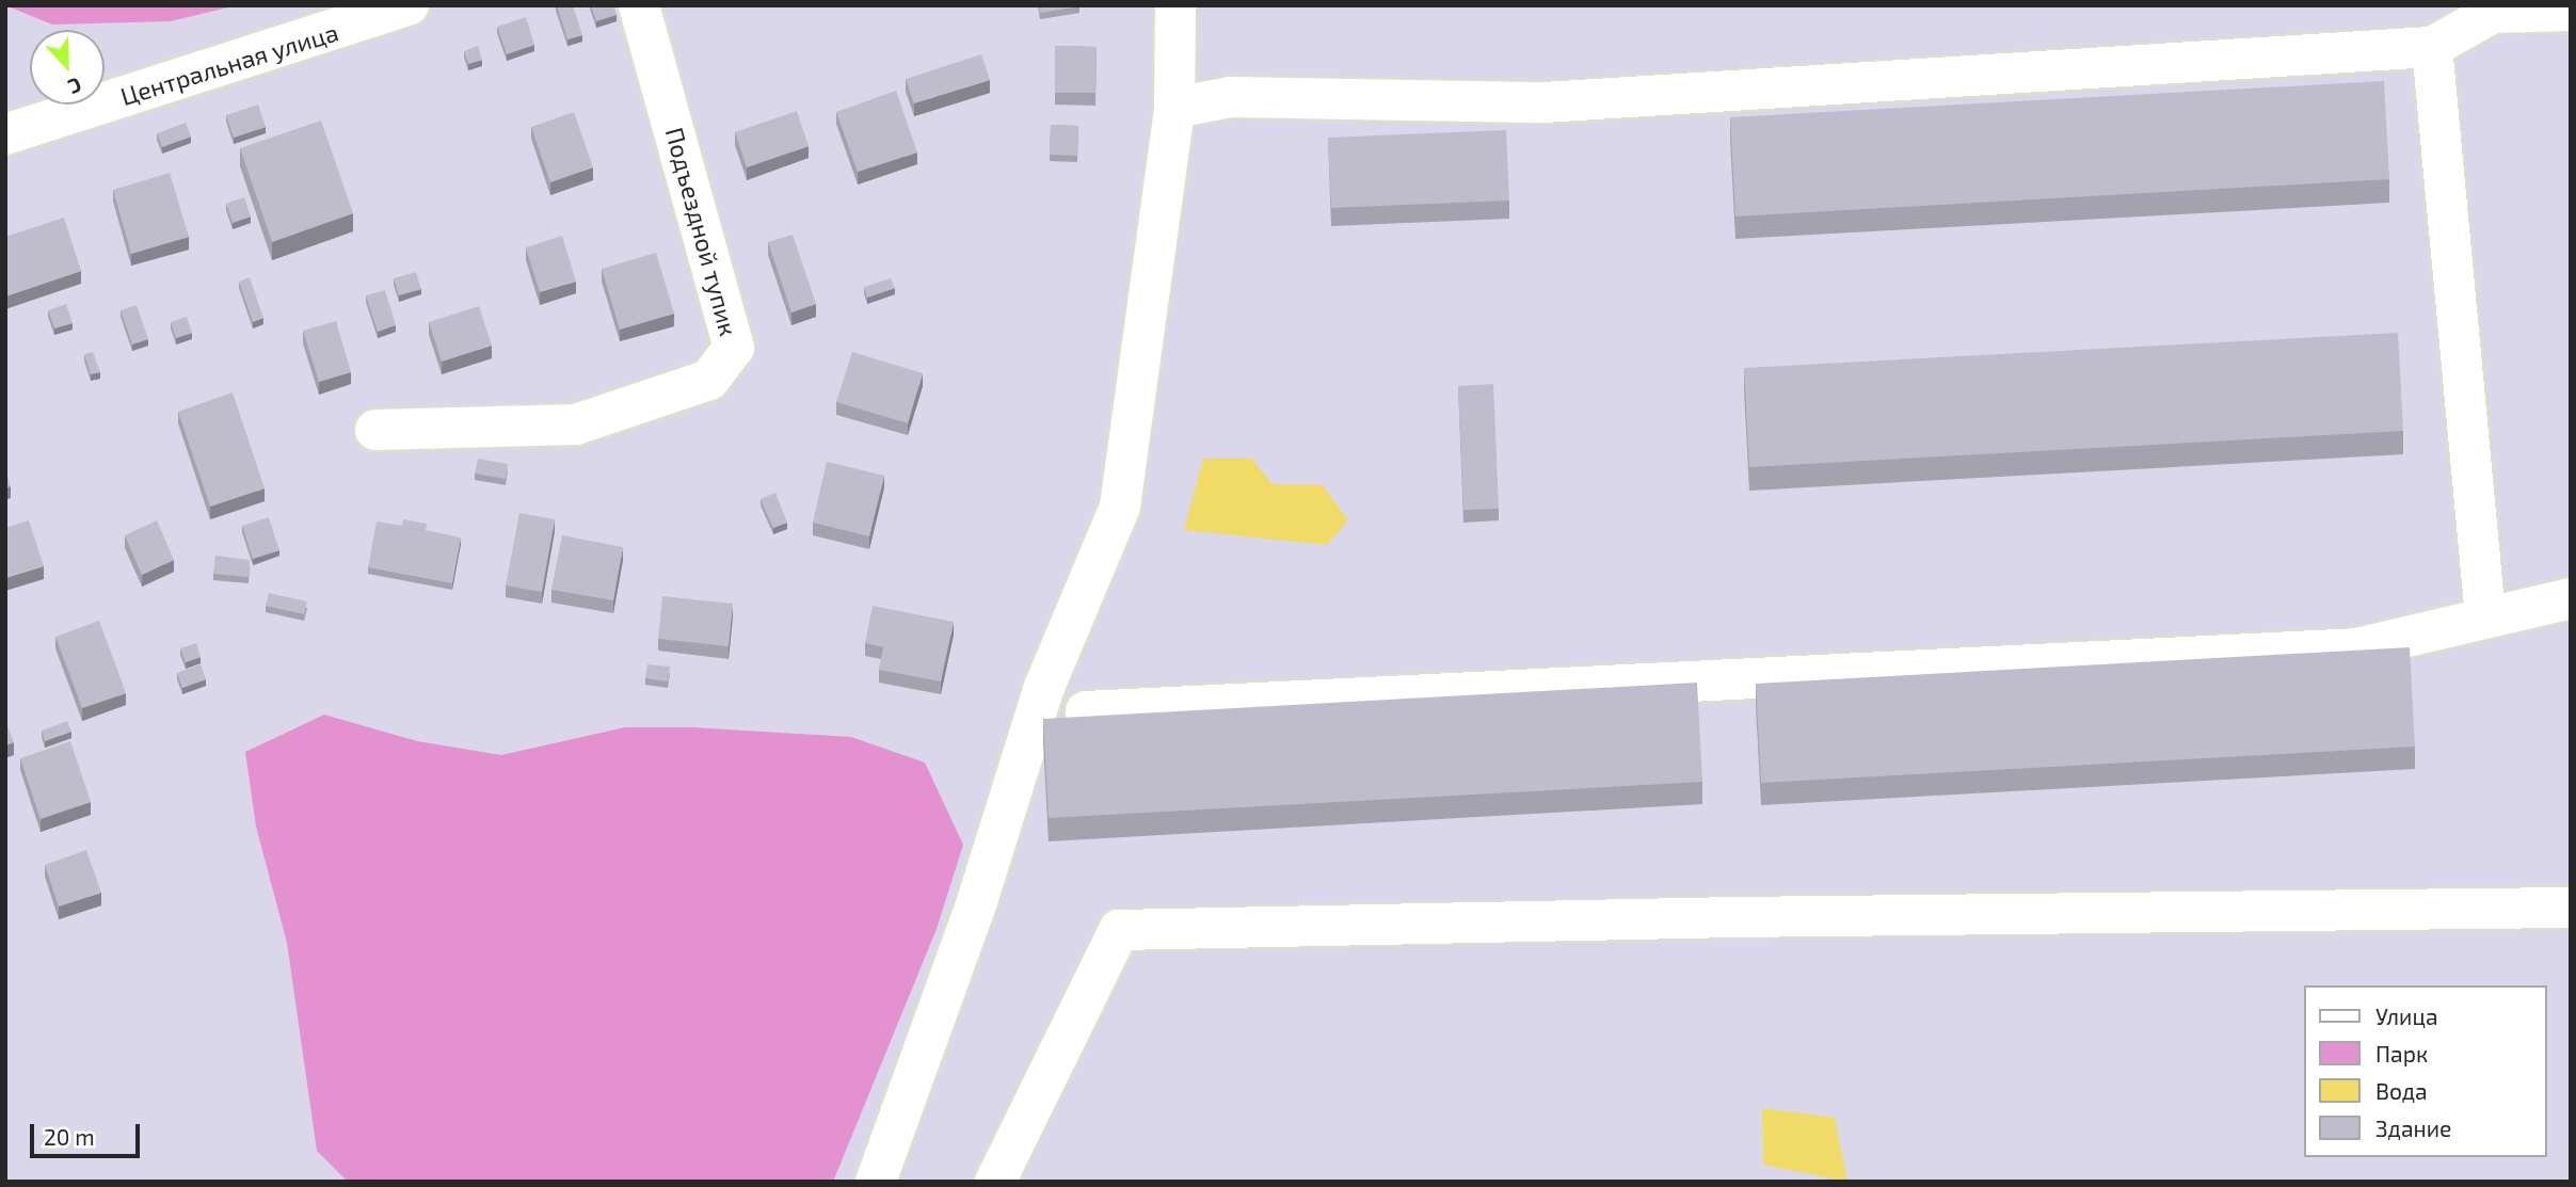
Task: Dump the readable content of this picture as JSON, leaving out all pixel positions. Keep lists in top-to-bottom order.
{
  "streets": {
    "street": ["Центральная улица", "Подъездной тупик"]
  },
  "legend": [
    "Улица",
    "Парк",
    "Вода",
    "Здание"
  ],
  "scale_bar": "20 m",
  "north": "bottom"
}
